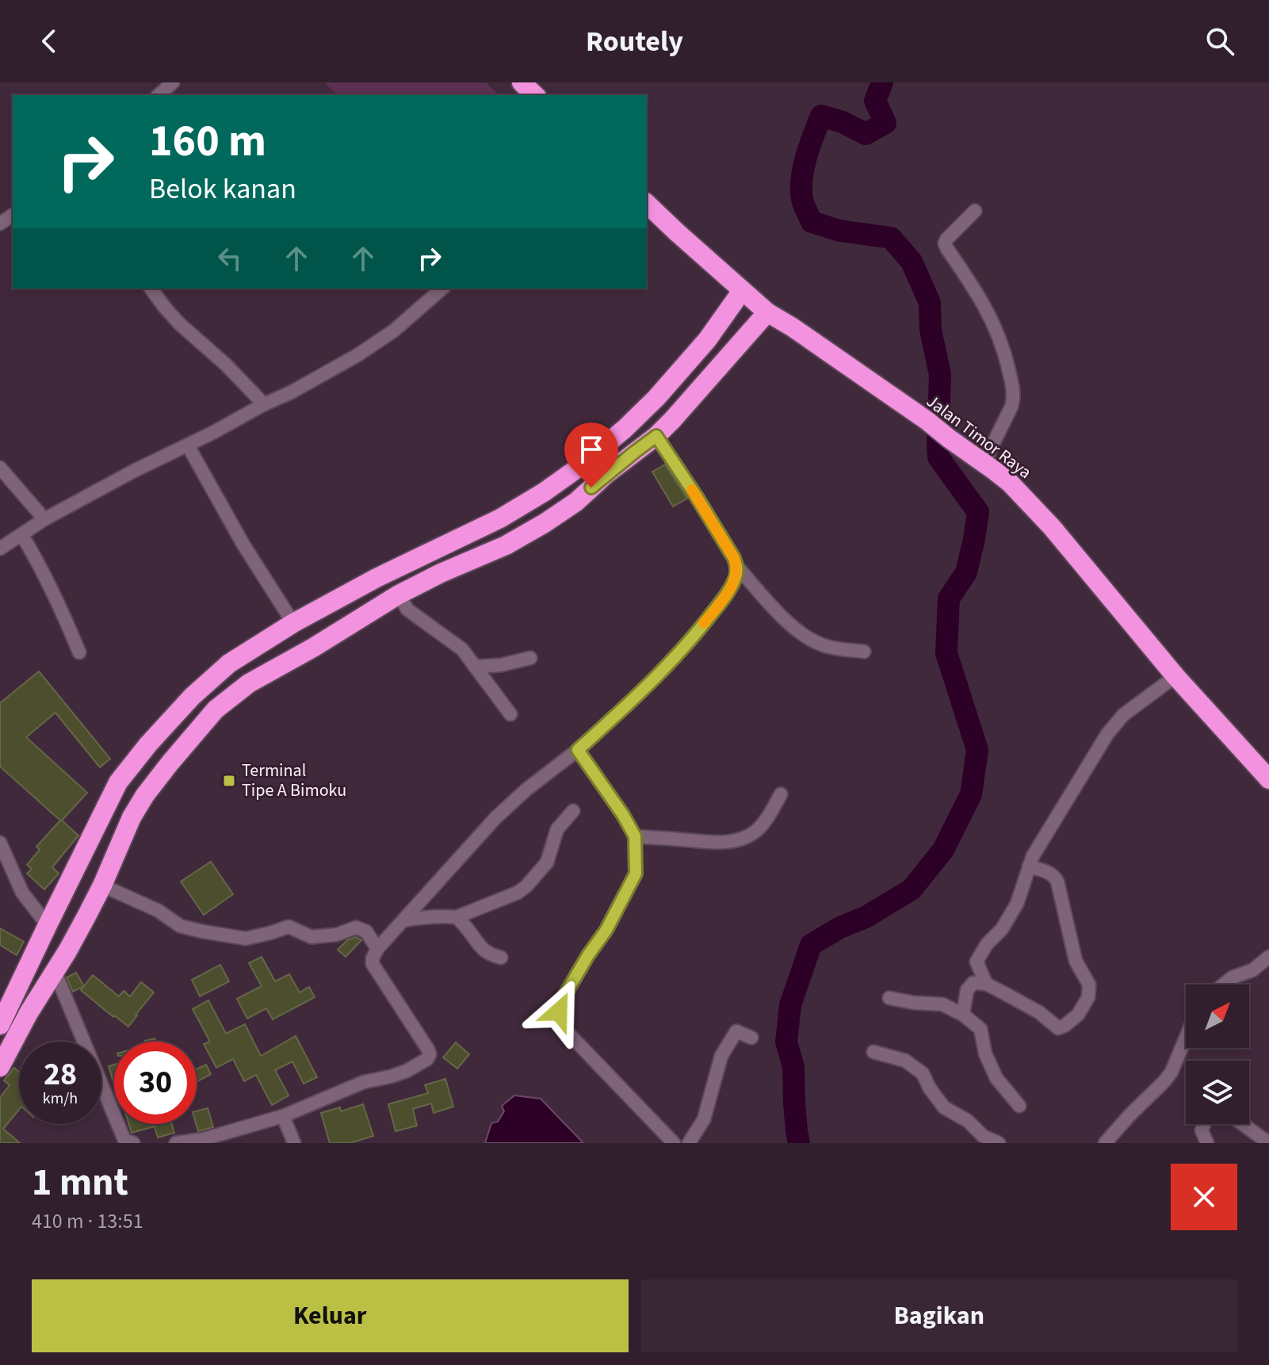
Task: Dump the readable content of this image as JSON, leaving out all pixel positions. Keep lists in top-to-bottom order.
{
  "streets": {
    "highway": ["Jalan Timor Raya"]
  },
  "places": {
    "transit": ["Terminal Tipe A Bimoku"]
  },
  "north": "top right",
  "page": {
    "header": "Routely",
    "turn": ["160 m", "Belok kanan"],
    "speed": "28 km/h",
    "limit": "30",
    "heading": ["1 mnt", "410 m · 13:51"],
    "buttons": ["Keluar", "Bagikan"]
  }
}
